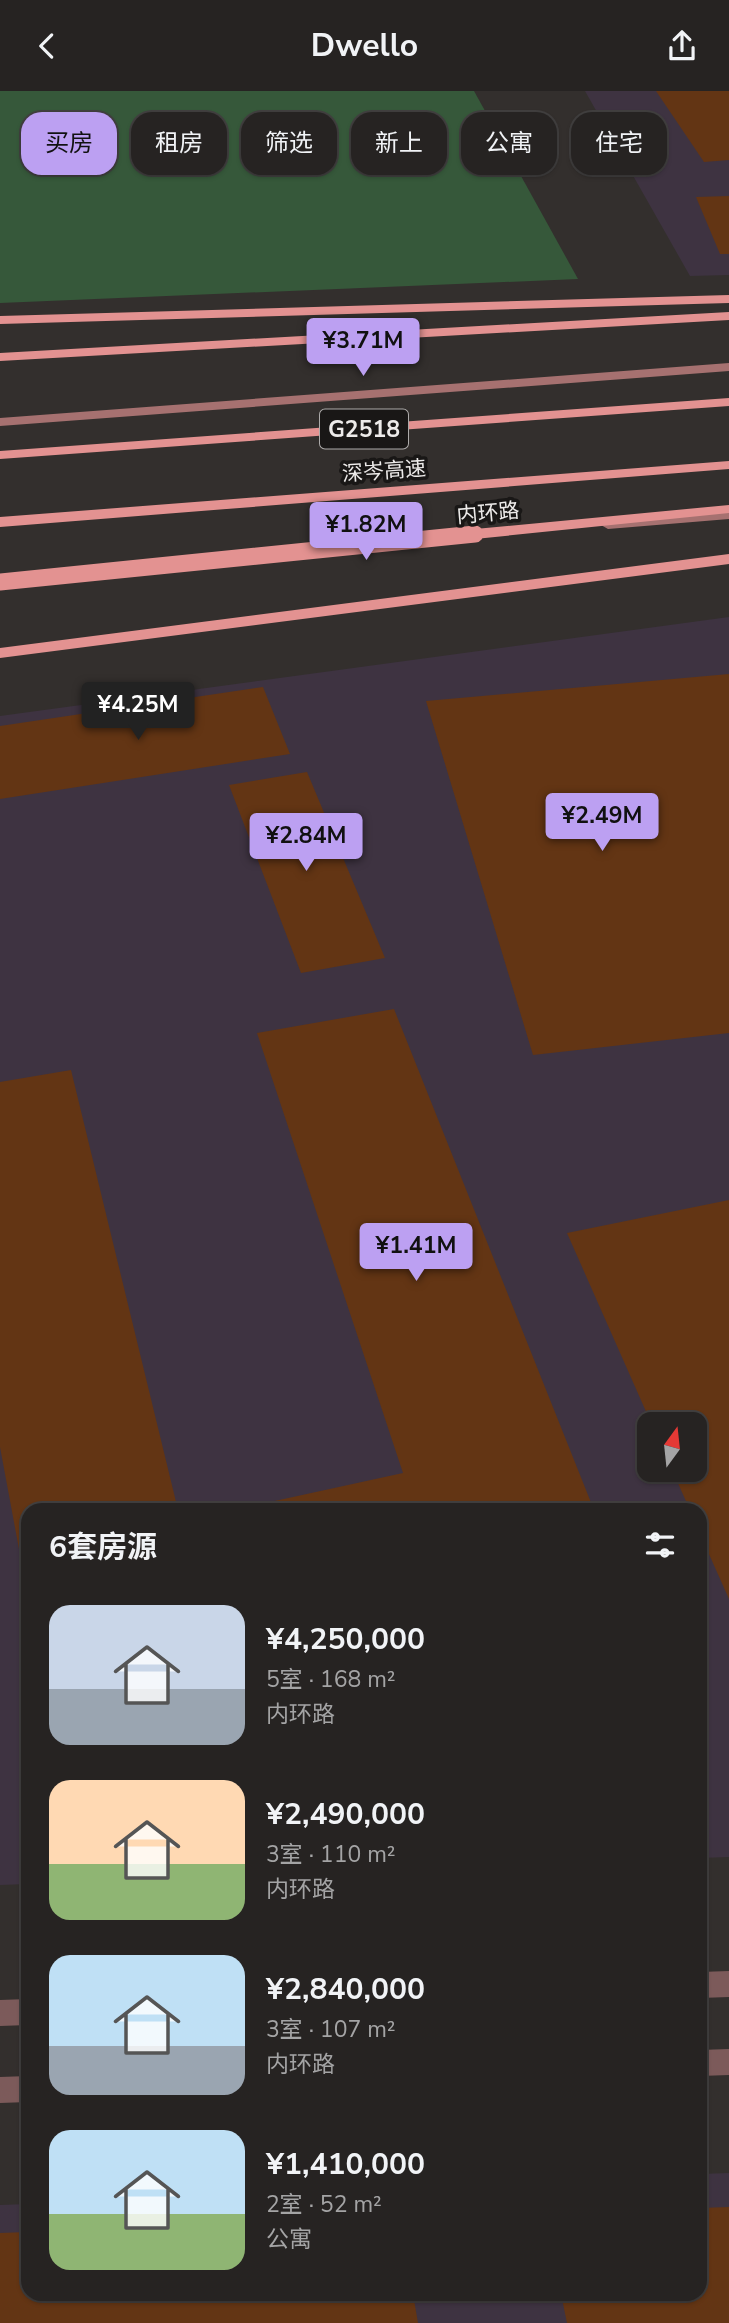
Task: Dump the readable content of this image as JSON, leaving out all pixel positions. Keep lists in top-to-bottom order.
{
  "streets": {
    "highway": ["G2518", "深岑高速"],
    "main road": ["内环路"]
  },
  "north": "top",
  "page": {
    "header": "Dwello",
    "chip": [
      "买房",
      "租房",
      "筛选",
      "新上",
      "公寓",
      "住宅"
    ],
    "price": [
      "¥3.71M",
      "¥1.82M",
      "¥4.25M",
      "¥2.49M",
      "¥2.84M",
      "¥1.41M"
    ],
    "heading": "6套房源",
    "list": [
      {
        "name": "¥4,250,000",
        "note": "5室 · 168 m² · 内环路"
      },
      {
        "name": "¥2,490,000",
        "note": "3室 · 110 m² · 内环路"
      },
      {
        "name": "¥2,840,000",
        "note": "3室 · 107 m² · 内环路"
      },
      {
        "name": "¥1,410,000",
        "note": "2室 · 52 m² · 公寓"
      }
    ]
  }
}
